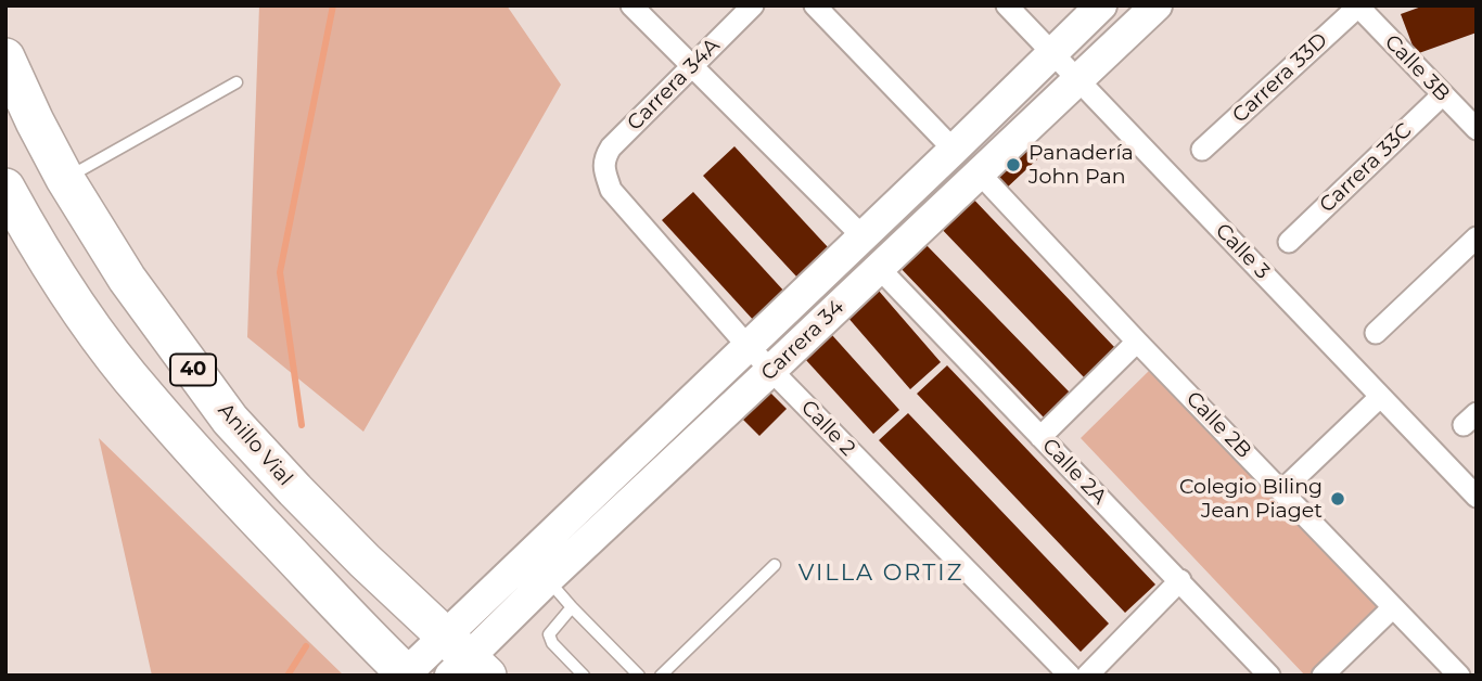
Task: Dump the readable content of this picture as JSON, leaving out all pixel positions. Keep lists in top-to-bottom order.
{
  "streets": {
    "highway": ["40", "Anillo Vial"],
    "street": [
      "Calle 3B",
      "Carrera 33D",
      "Carrera 34A",
      "Carrera 33C",
      "Calle 3",
      "Carrera 34",
      "Calle 2B",
      "Calle 2",
      "Calle 2A"
    ]
  },
  "crossings": [
    ["Calle 3B", "Carrera 33D"],
    ["Calle 3B", "Carrera 33C"],
    ["Carrera 34A", "Calle 2"],
    ["Calle 3", "Carrera 34"],
    ["Carrera 34", "40"],
    ["Carrera 34", "Calle 2B"],
    ["Carrera 34", "Calle 2"],
    ["Carrera 34", "Anillo Vial"],
    ["Carrera 34", "Calle 2A"]
  ],
  "districts": ["VILLA ORTIZ"],
  "places": ["Panadería John Pan", "Colegio Biling Jean Piaget"]
}
